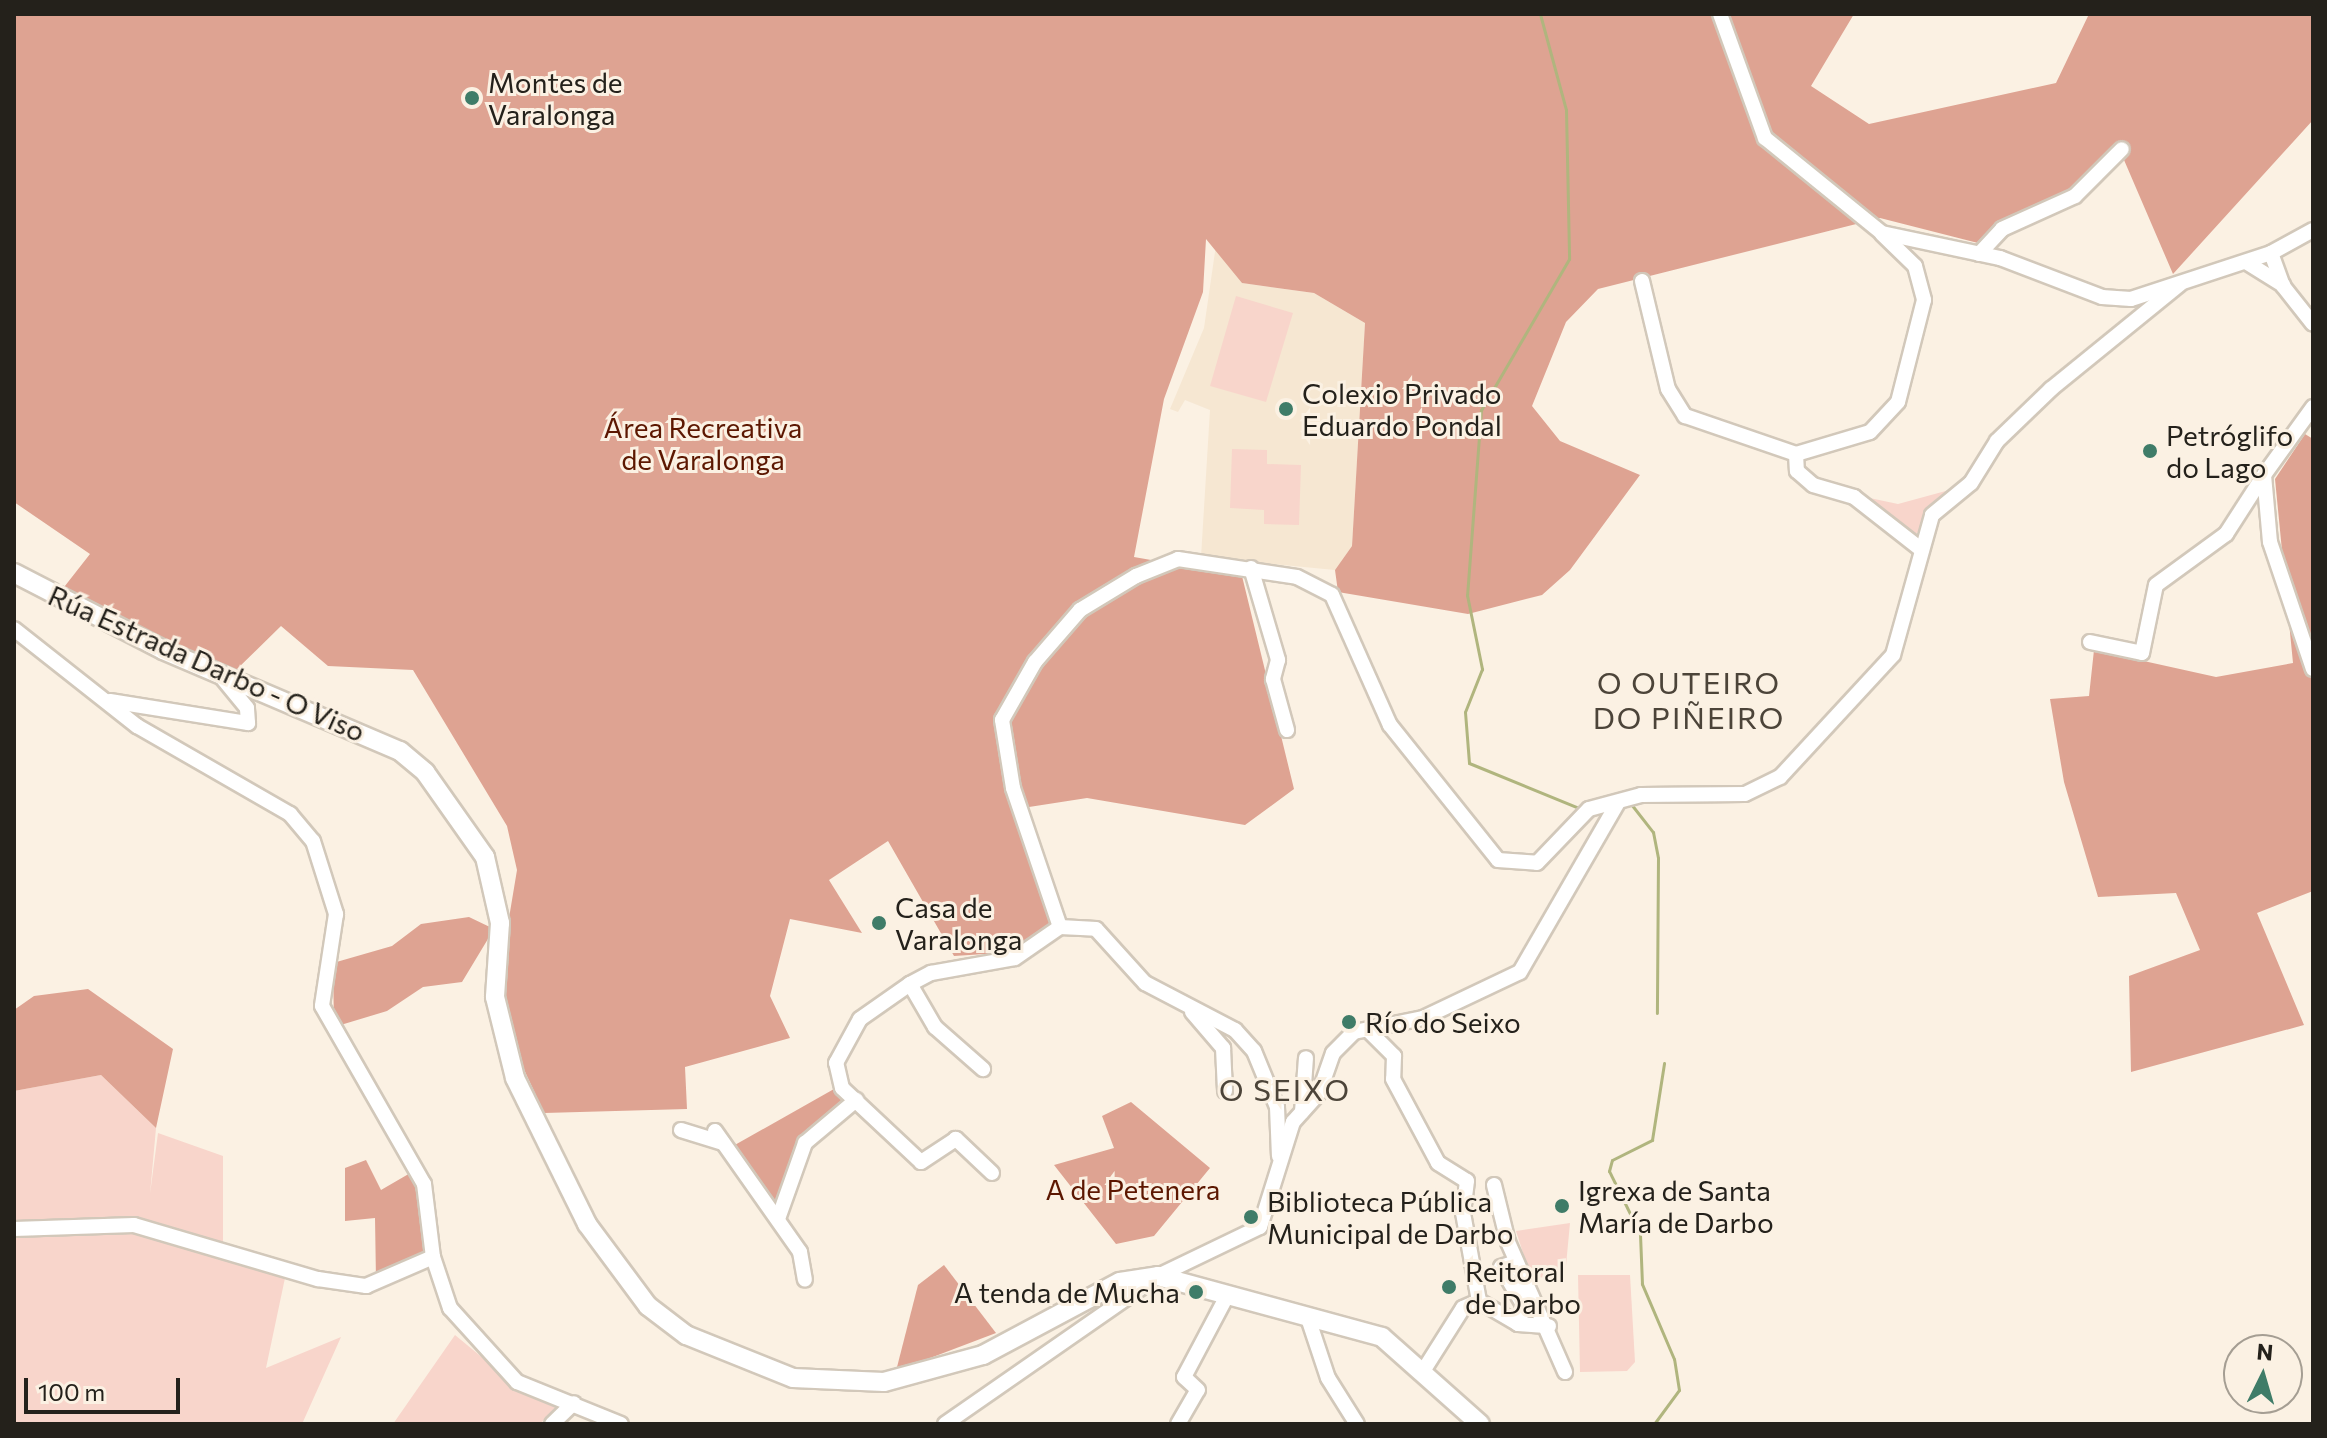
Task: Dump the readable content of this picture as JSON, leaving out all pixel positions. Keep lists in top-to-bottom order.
{
  "streets": {
    "main road": ["Rúa Estrada Darbo - O Viso"]
  },
  "districts": ["O OUTEIRO DO PIÑEIRO", "O SEIXO"],
  "parks": ["Área Recreativa de Varalonga", "A de Petenera"],
  "places": [
    "Montes de Varalonga",
    "Colexio Privado Eduardo Pondal",
    "Petróglifo do Lago",
    "Casa de Varalonga",
    "Río do Seixo",
    "Igrexa de Santa María de Darbo",
    "Biblioteca Pública Municipal de Darbo",
    "Reitoral de Darbo",
    "A tenda de Mucha"
  ],
  "scale_bar": "100 m",
  "north": "top"
}
